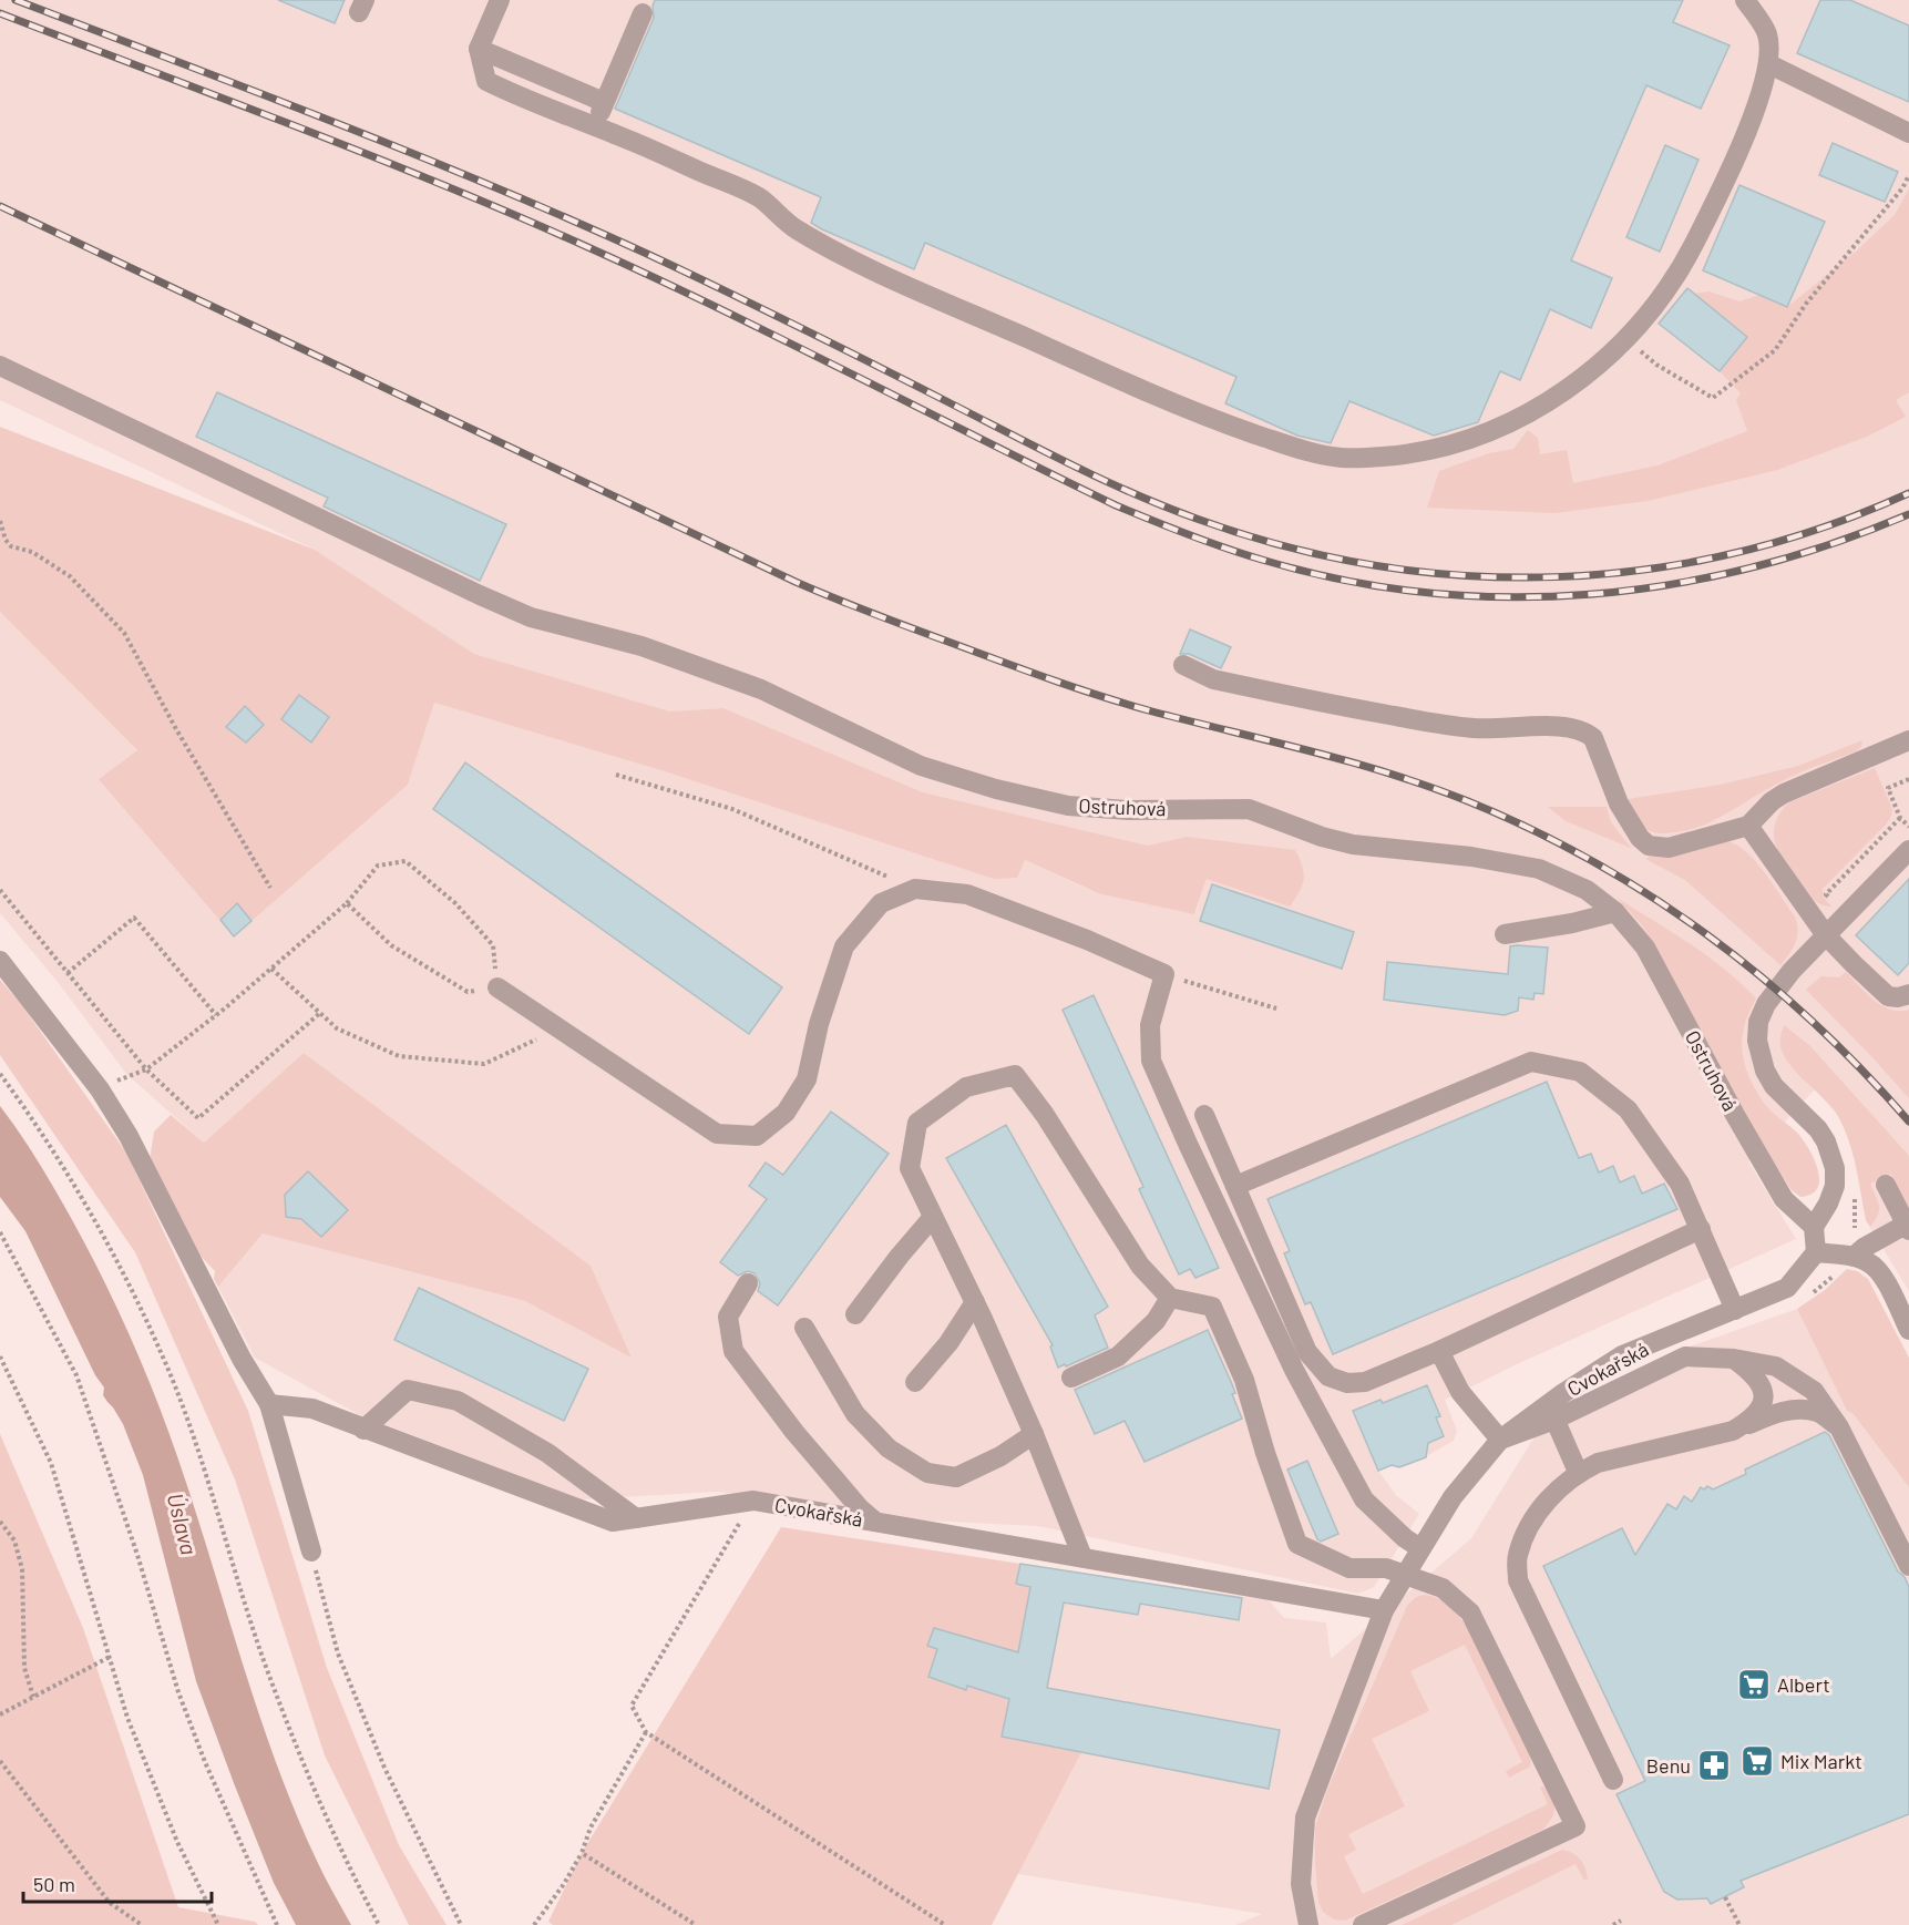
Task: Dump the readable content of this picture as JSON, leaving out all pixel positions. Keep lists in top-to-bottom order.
{
  "streets": {
    "street": ["Ostruhová", "Cvokařská"]
  },
  "water": ["Úslava"],
  "places": {
    "supermarket": ["Albert", "Mix Markt"],
    "pharmacy": ["Benu"]
  },
  "scale_bar": "50 m"
}
